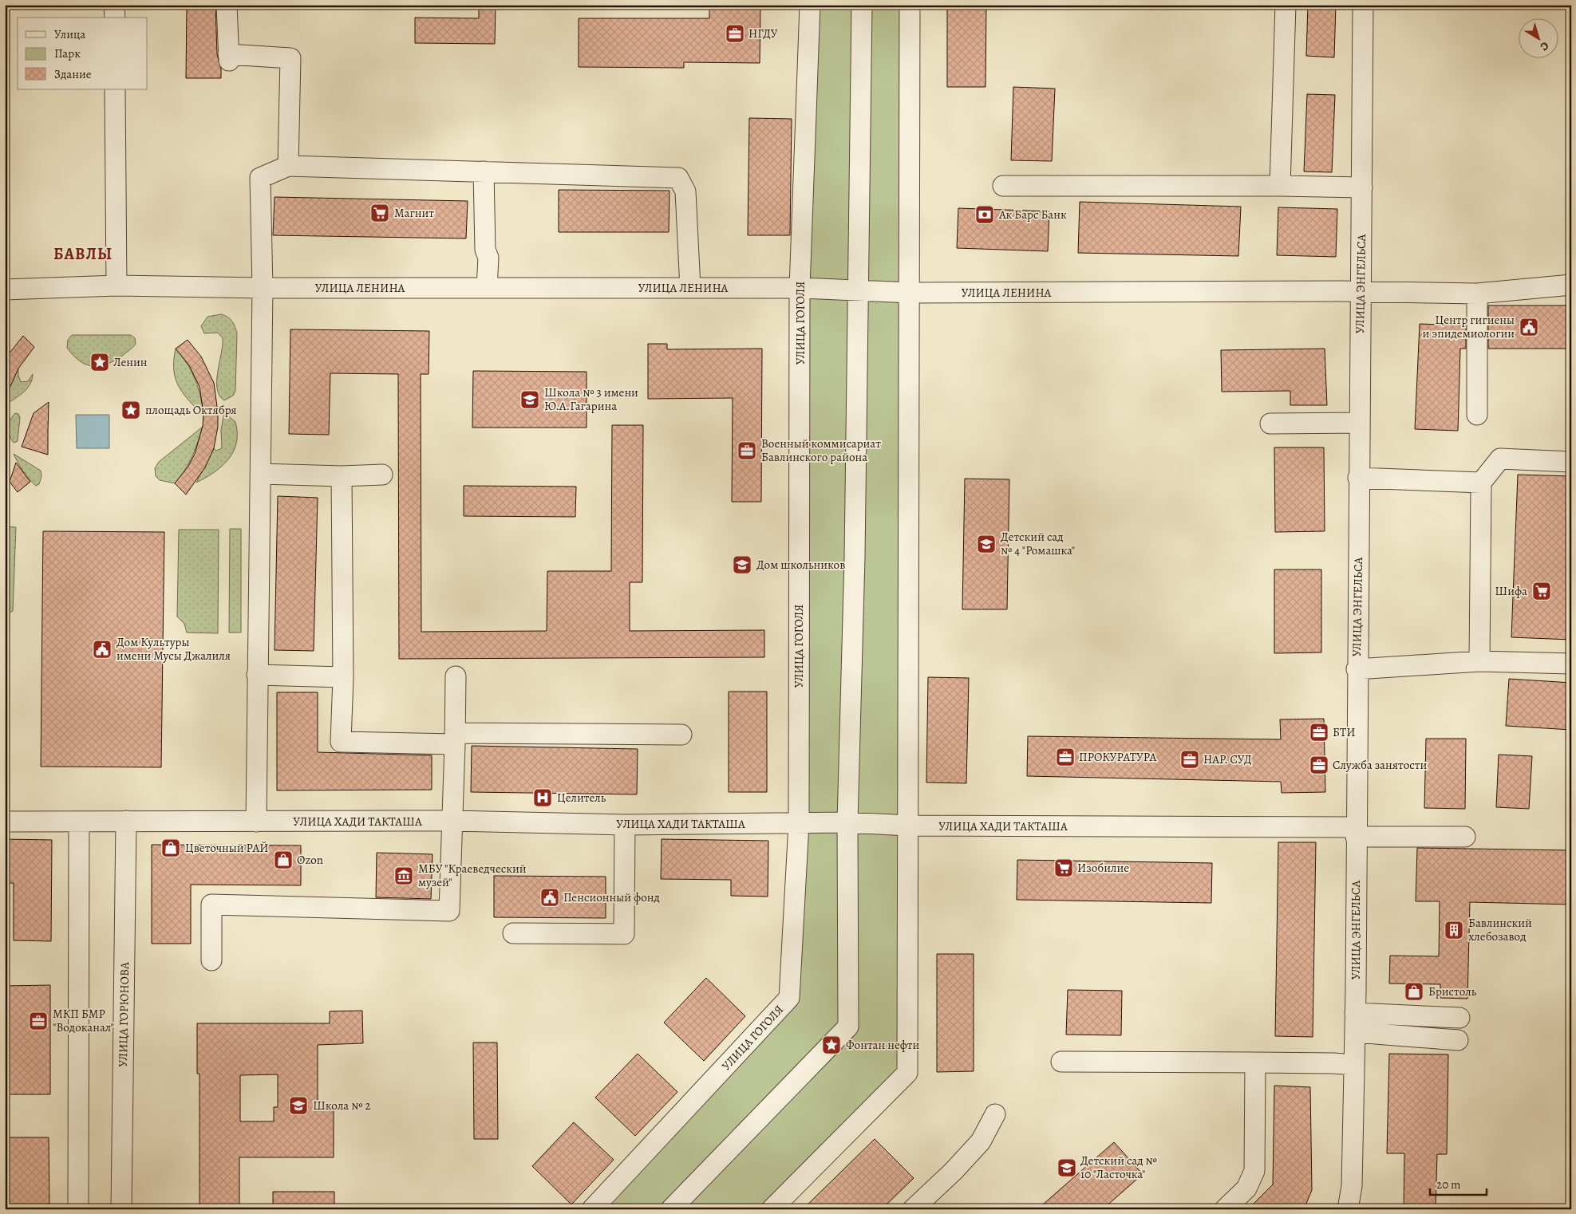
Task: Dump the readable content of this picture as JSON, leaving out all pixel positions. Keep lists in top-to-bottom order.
{
  "streets": {
    "street": [
      "УЛИЦА ЭНГЕЛЬСА",
      "УЛИЦА ЛЕНИНА",
      "УЛИЦА ГОГОЛЯ",
      "УЛИЦА ХАДИ ТАКТАША",
      "УЛИЦА ГОРЮНОВА"
    ]
  },
  "crossings": [
    ["УЛИЦА ЭНГЕЛЬСА", "УЛИЦА ЛЕНИНА"],
    ["УЛИЦА ЭНГЕЛЬСА", "УЛИЦА ХАДИ ТАКТАША"],
    ["УЛИЦА ЛЕНИНА", "УЛИЦА ГОГОЛЯ"],
    ["УЛИЦА ГОГОЛЯ", "УЛИЦА ХАДИ ТАКТАША"],
    ["УЛИЦА ХАДИ ТАКТАША", "УЛИЦА ГОРЮНОВА"]
  ],
  "districts": ["БАВЛЫ"],
  "places": {
    "office": [
      "НГДУ",
      "Военный коммисариат Бавлинского района",
      "БТИ",
      "ПРОКУРАТУРА",
      "НАР. СУД",
      "Служба занятости",
      "МКП БМР \"Водоканал\""
    ],
    "supermarket": ["Магнит", "Шифа", "Изобилие"],
    "bank": ["Ак Барс Банк"],
    "public building": ["Центр гигиены и эпидемиологии", "Дом Культуры имени Мусы Джалиля", "Пенсионный фонд"],
    "place": ["Ленин", "площадь Октября", "Фонтан нефти"],
    "school or university": [
      "Школа № 3 имени Ю.А.Гагарина",
      "Детский сад № 4 \"Ромашка\"",
      "Дом школьников",
      "Школа № 2",
      "Детский сад № 10 \"Ласточка\""
    ],
    "hospital": ["Целитель"],
    "shop": ["Цветочный РАЙ", "Ozon", "Бристоль"],
    "museum": ["МБУ \"Краеведческий музей\""],
    "building": ["Бавлинский хлебозавод"]
  },
  "legend": ["Улица", "Парк", "Здание"],
  "scale_bar": "20 m",
  "north": "bottom right"
}
